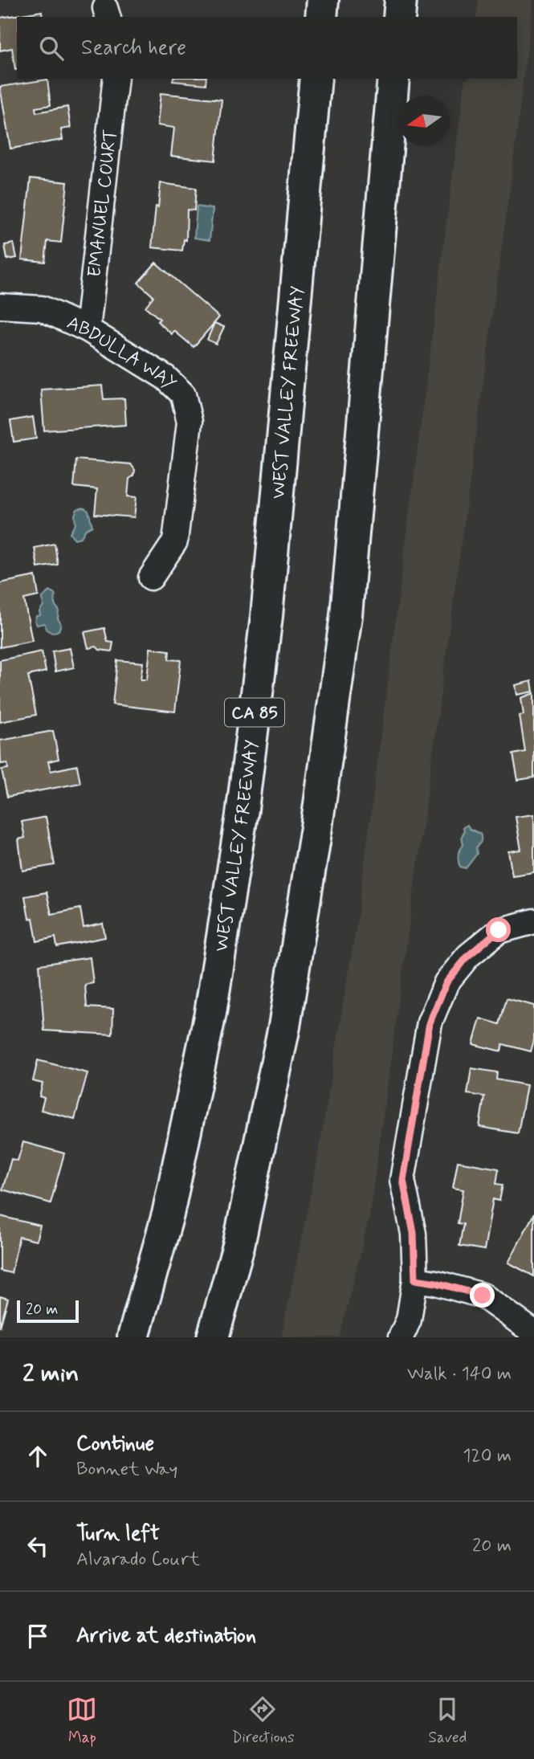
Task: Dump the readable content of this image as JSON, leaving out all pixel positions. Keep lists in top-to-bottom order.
{
  "streets": {
    "highway": ["WEST VALLEY FREEWAY", "CA 85"],
    "street": ["EMANUEL COURT", "ABDULLA WAY"]
  },
  "crossings": [
    ["EMANUEL COURT", "ABDULLA WAY"]
  ],
  "scale_bar": "20 m",
  "north": "left",
  "page": {
    "search": "Search here",
    "scale": "20 m",
    "heading": ["2 min", "Walk · 140 m"],
    "list": [
      ["Continue", "Bonnet Way", "120 m"],
      ["Turn left", "Alvarado Court", "20 m"],
      "Arrive at destination"
    ],
    "nav": ["Map", "Directions", "Saved"]
  }
}
